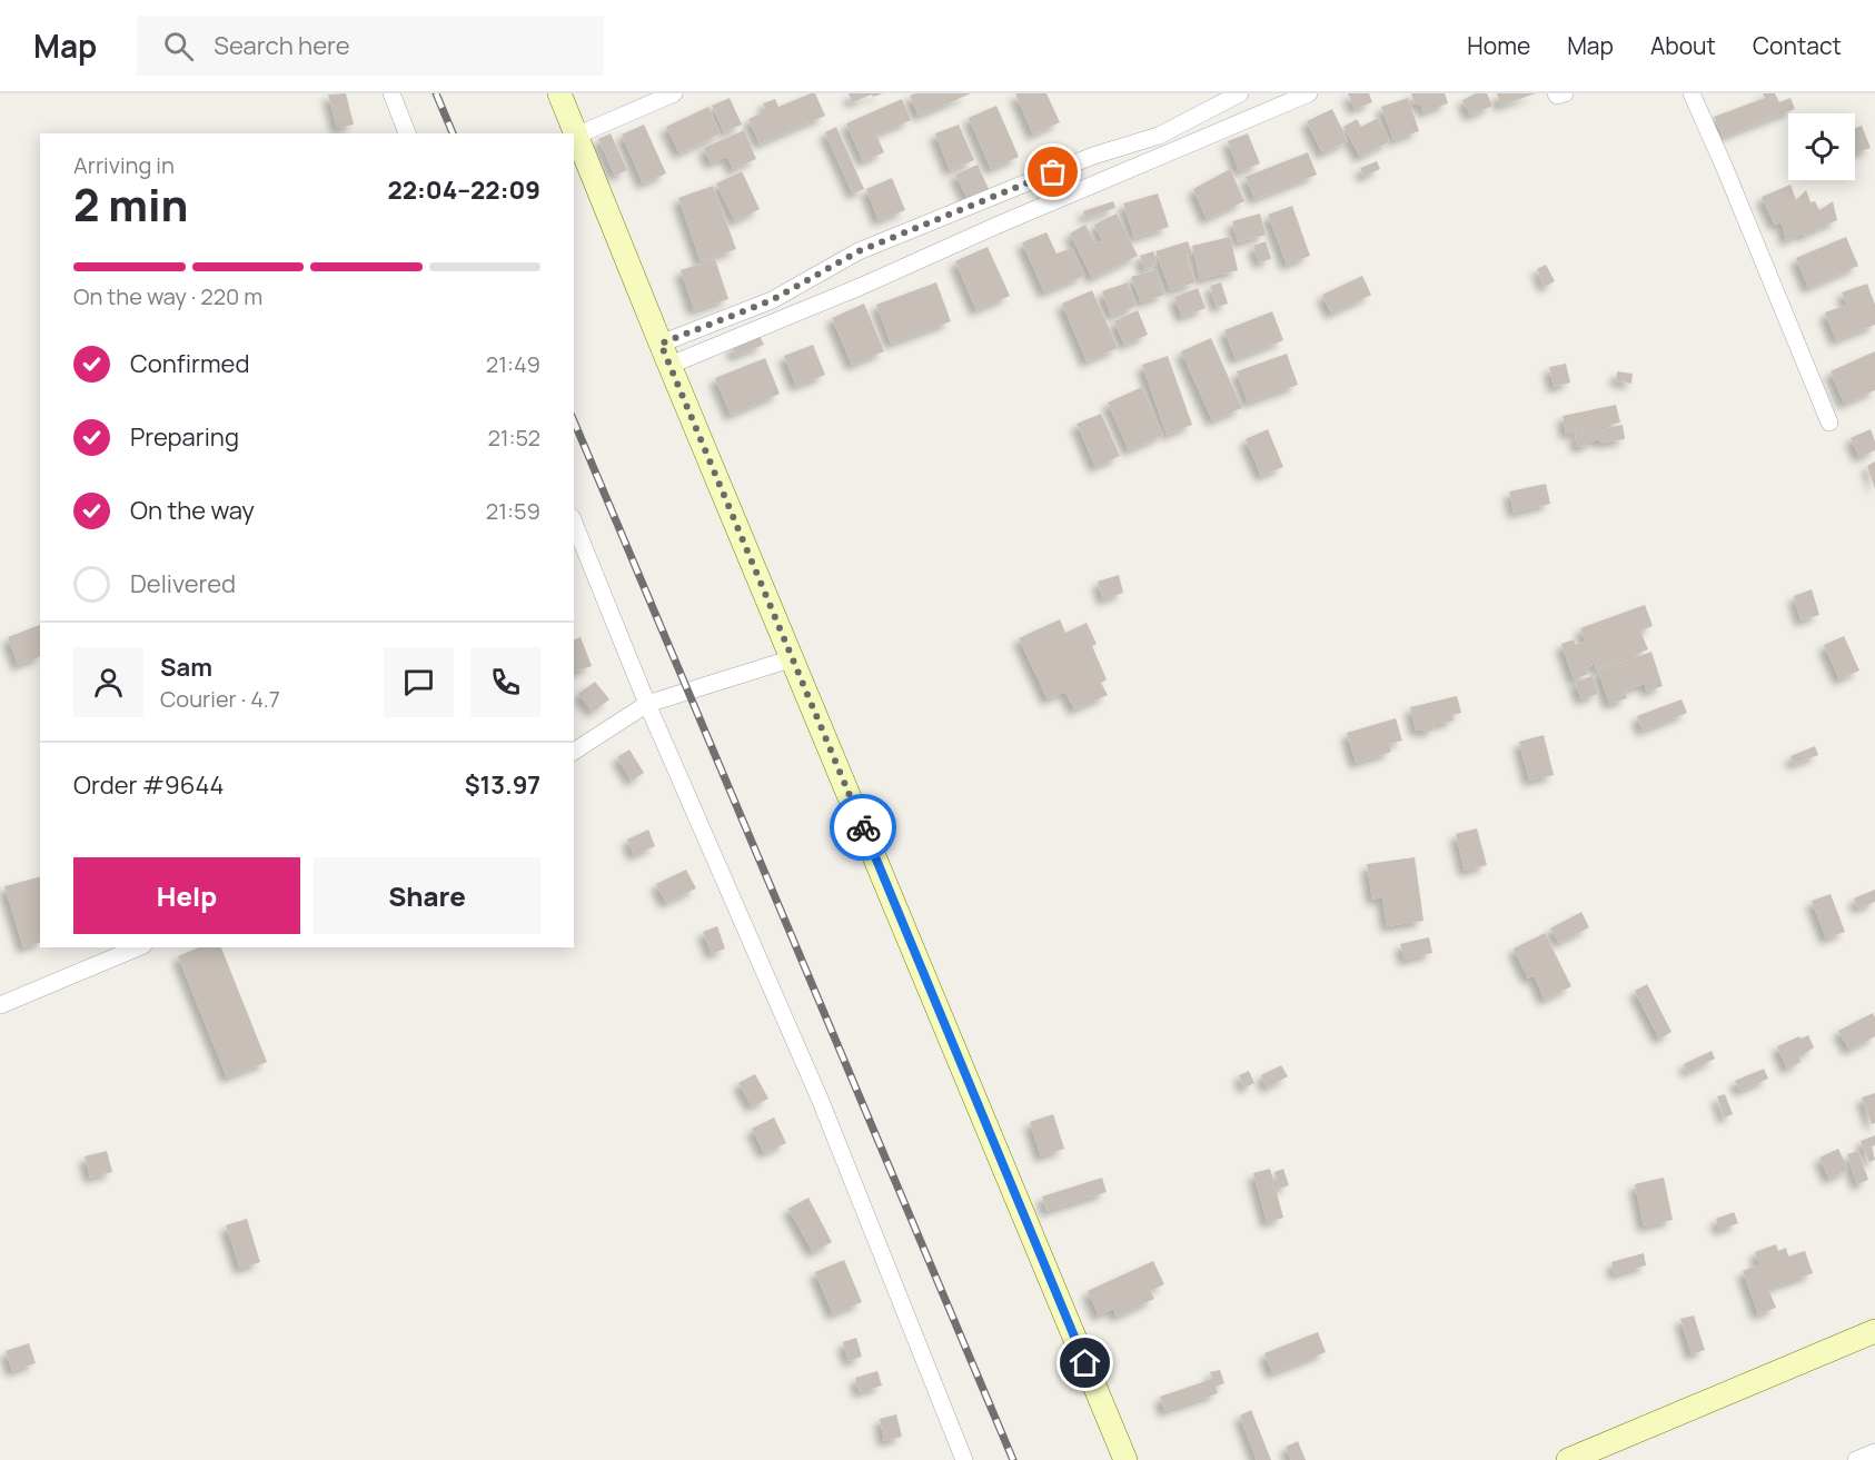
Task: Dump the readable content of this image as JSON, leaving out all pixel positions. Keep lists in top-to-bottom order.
{
  "page": {
    "header": "Map",
    "search": "Search here",
    "nav": [
      "Home",
      "Map",
      "About",
      "Contact"
    ],
    "heading": ["2 min", "Arriving in", "22:04–22:09"],
    "panel": [
      "Sam",
      "Courier · 4.7",
      "Order #9644",
      "$13.97"
    ],
    "bar": "On the way · 220 m",
    "list": [
      ["Confirmed", "21:49"],
      ["Preparing", "21:52"],
      ["On the way", "21:59"],
      "Delivered"
    ],
    "buttons": ["Help", "Share"]
  }
}
